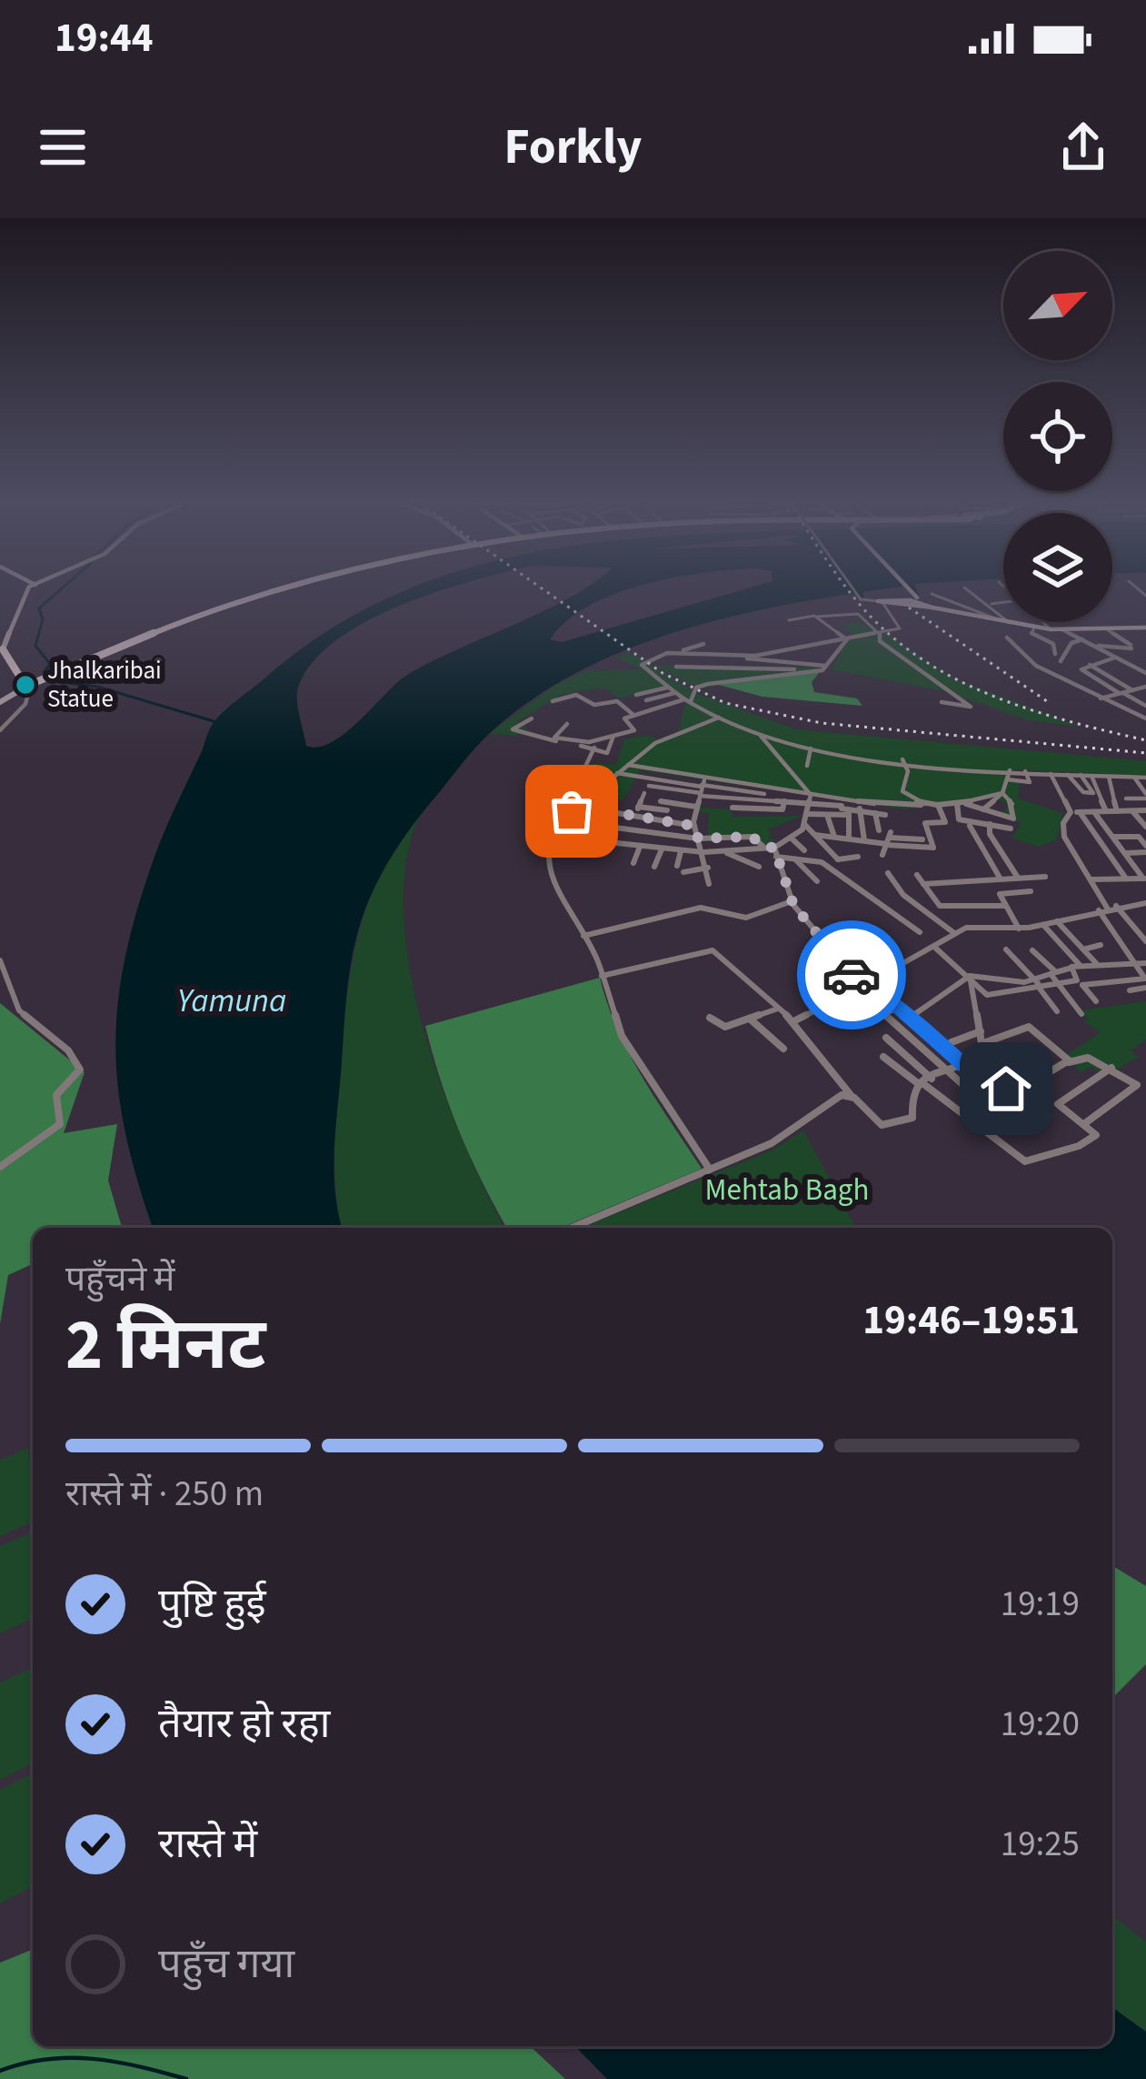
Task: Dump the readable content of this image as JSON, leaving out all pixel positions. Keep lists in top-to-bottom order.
{
  "water": ["Yamuna"],
  "parks": ["Mehtab Bagh"],
  "places": ["Jhalkaribai Statue"],
  "north": "top right",
  "page": {
    "status": "19:44",
    "header": "Forkly",
    "heading": ["2 मिनट", "पहुँचने में", "19:46–19:51"],
    "bar": "रास्ते में · 250 m",
    "list": [
      ["पुष्टि हुई", "19:19"],
      ["तैयार हो रहा", "19:20"],
      ["रास्ते में", "19:25"],
      "पहुँच गया"
    ]
  }
}
